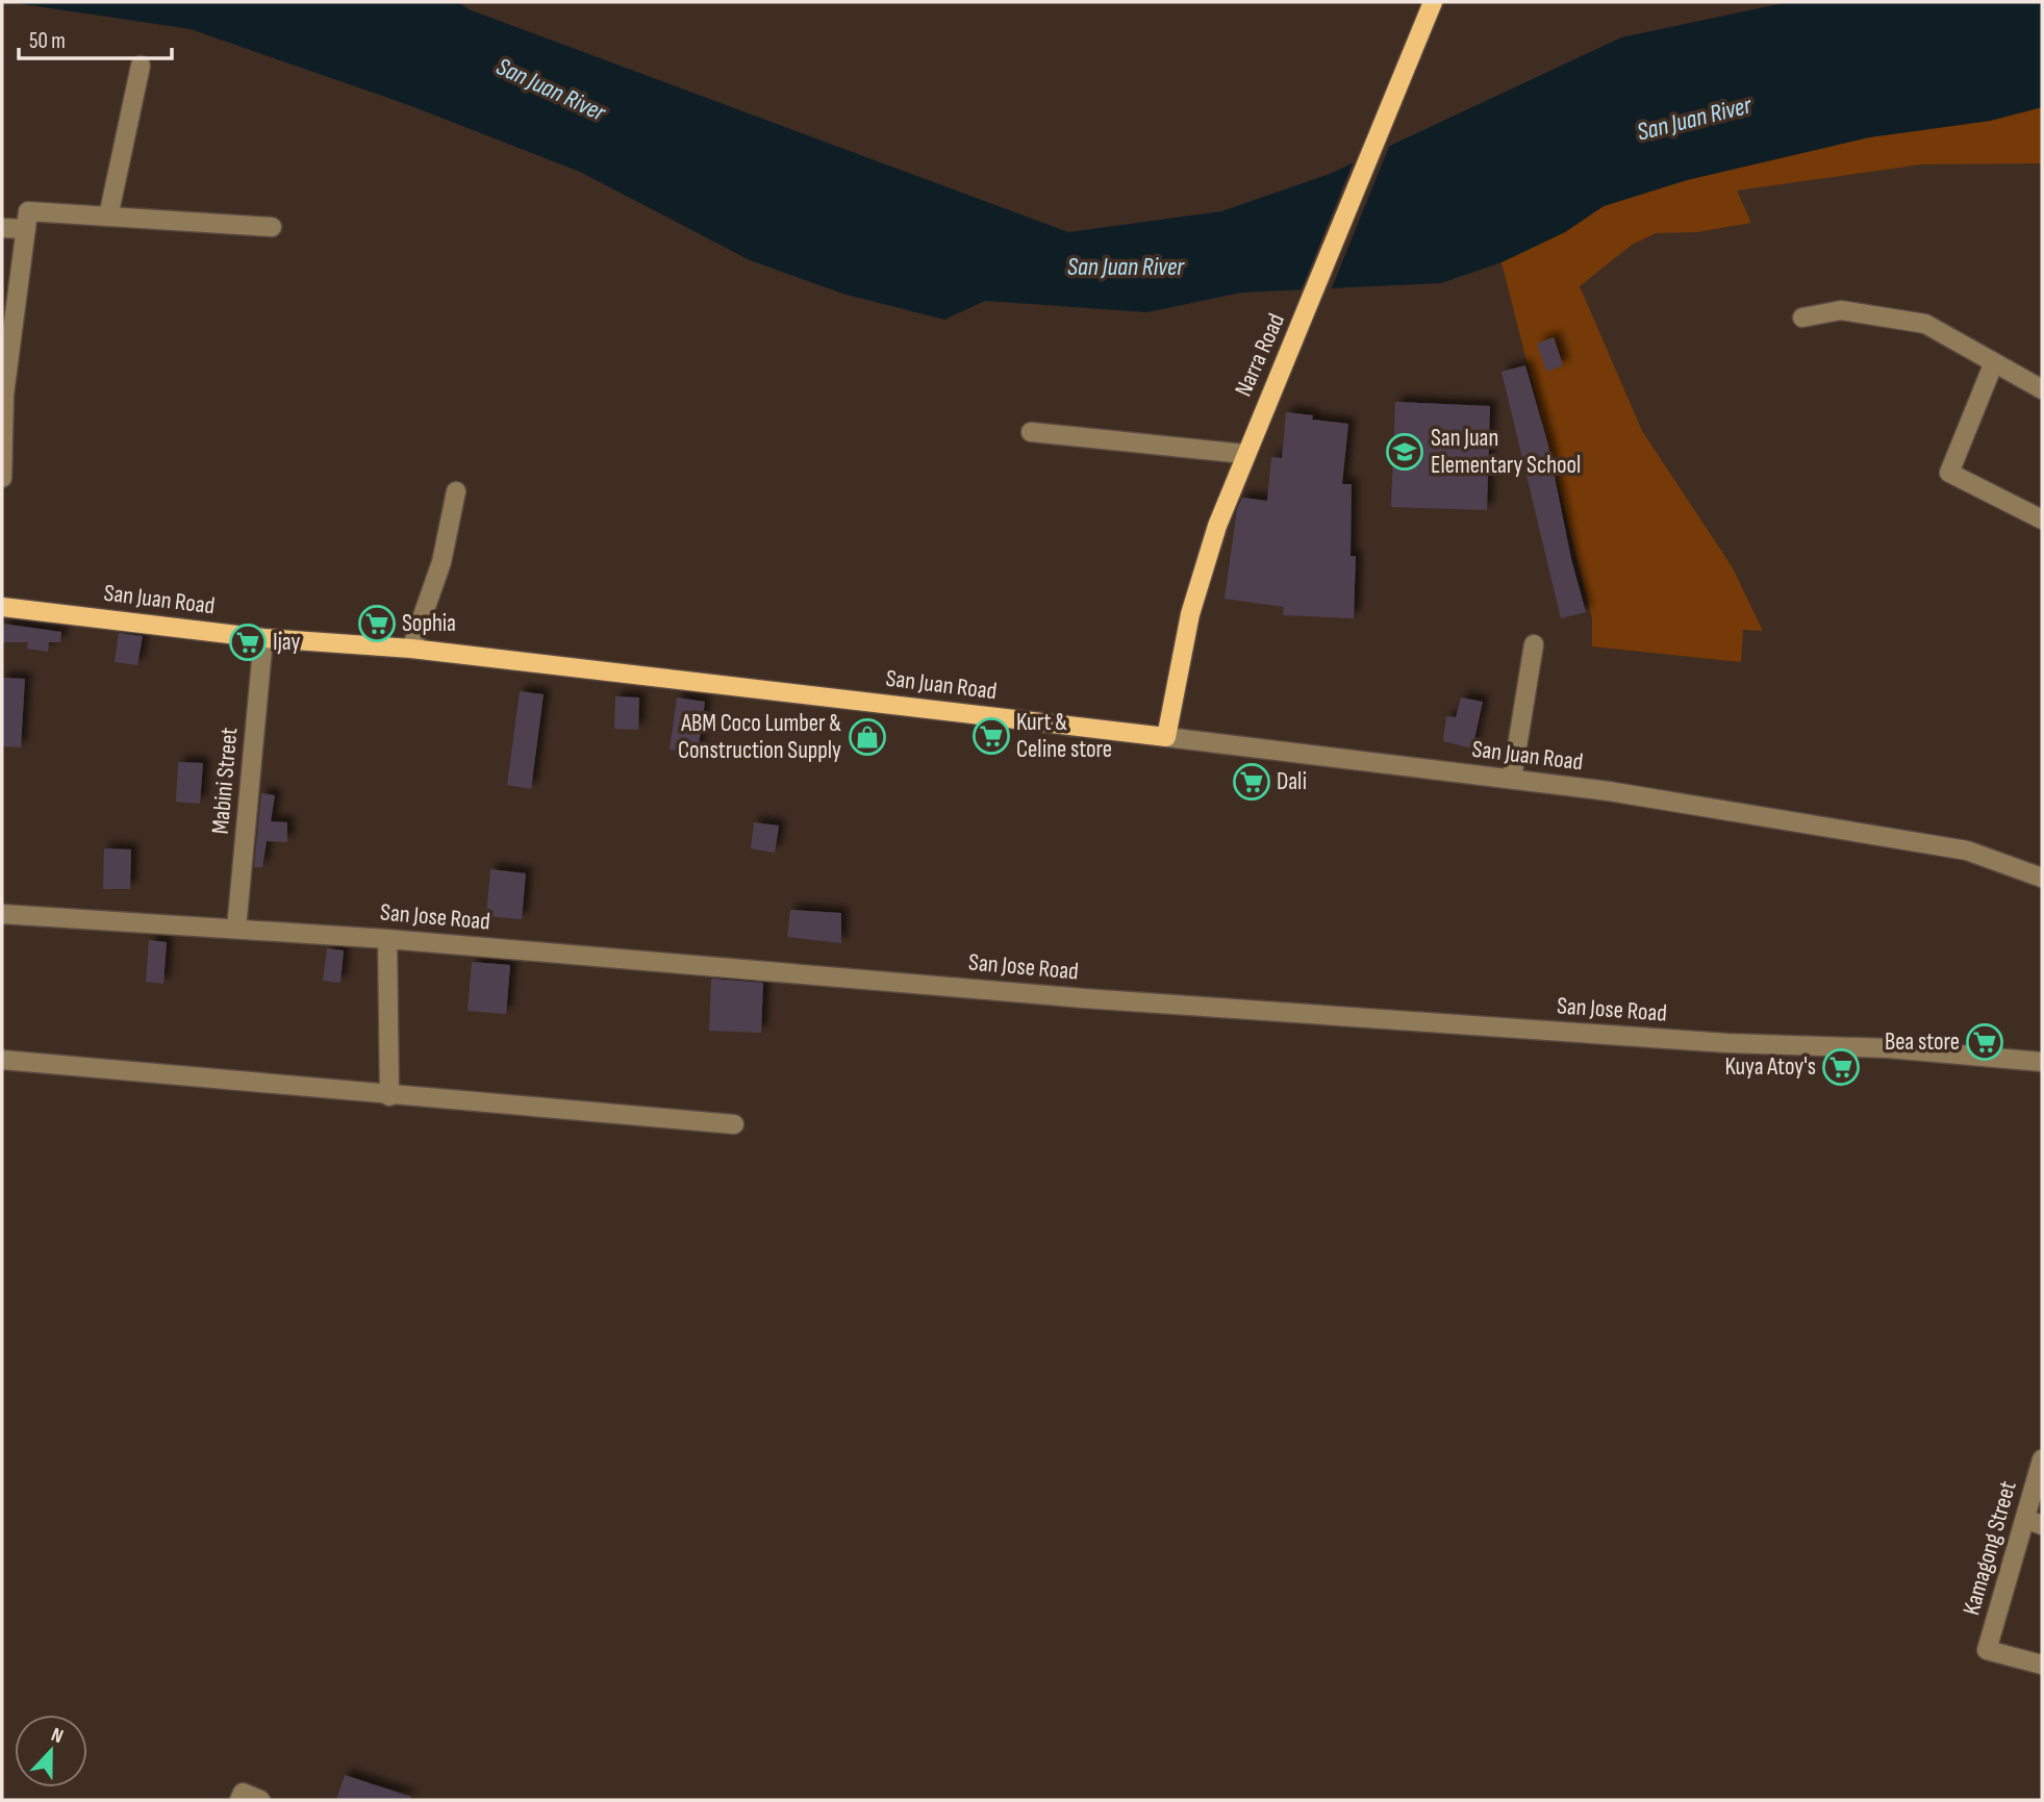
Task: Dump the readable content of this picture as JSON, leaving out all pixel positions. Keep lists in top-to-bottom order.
{
  "streets": {
    "main road": ["Narra Road", "San Juan Road"],
    "street": ["Mabini Street", "San Jose Road", "Kamagong Street"]
  },
  "crossings": [
    ["Narra Road", "San Juan Road"],
    ["San Juan Road", "Mabini Street"],
    ["Mabini Street", "San Jose Road"]
  ],
  "water": ["San Juan River"],
  "places": {
    "school or university": ["San Juan Elementary School"],
    "supermarket": [
      "Sophia",
      "Ijay",
      "Kurt & Celine store",
      "Dali",
      "Bea store",
      "Kuya Atoy's"
    ],
    "shop": ["ABM Coco Lumber & Construction Supply"]
  },
  "scale_bar": "50 m",
  "north": "top"
}
